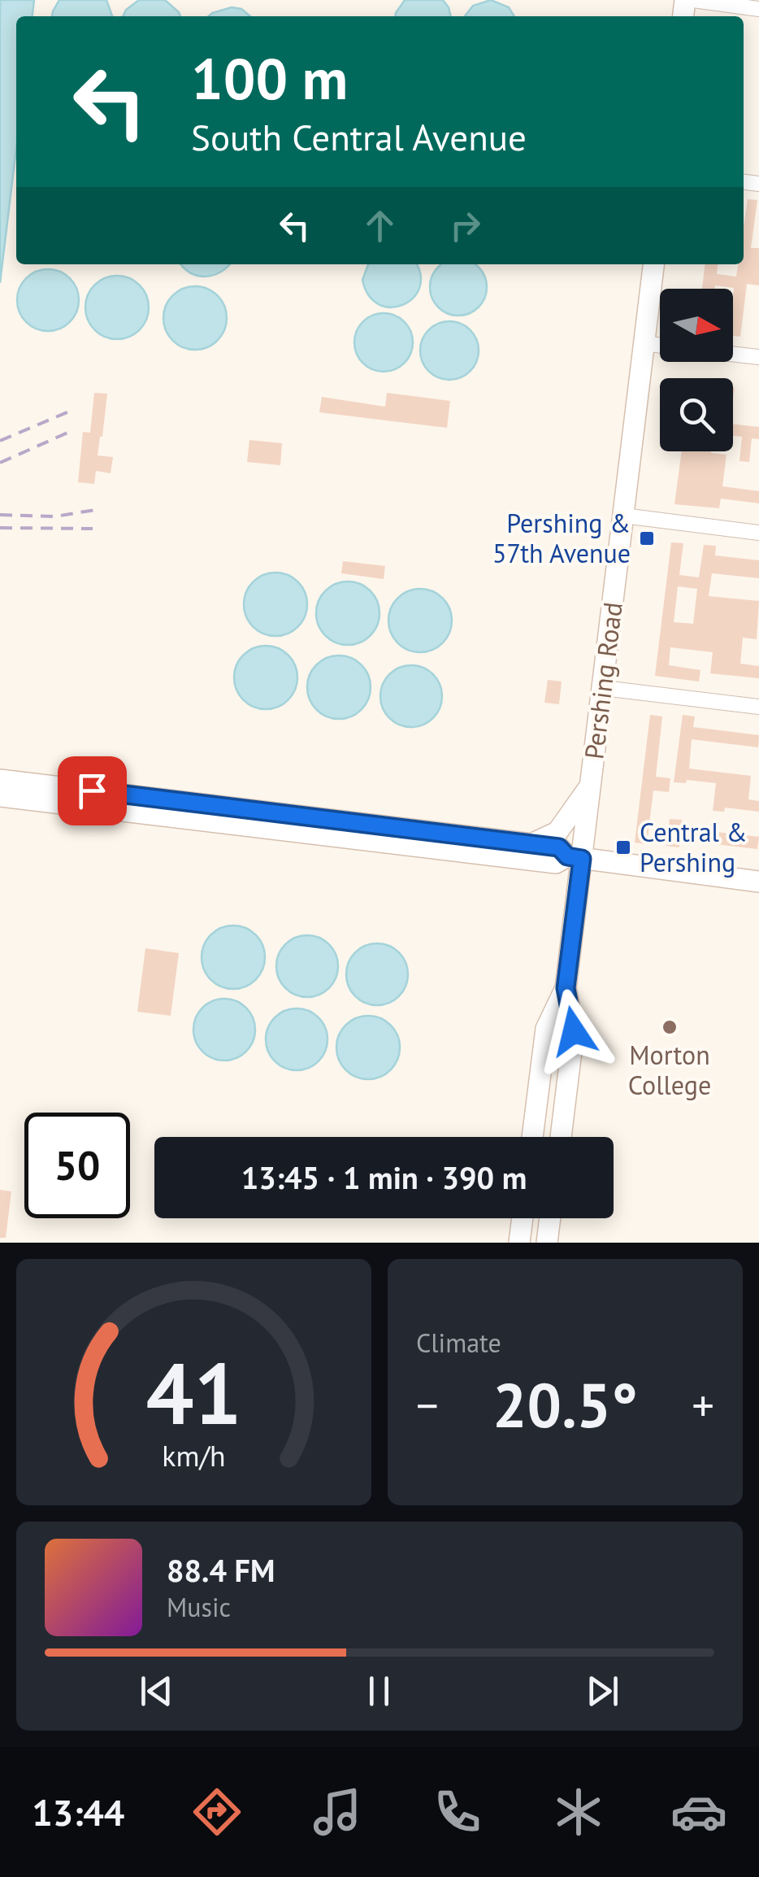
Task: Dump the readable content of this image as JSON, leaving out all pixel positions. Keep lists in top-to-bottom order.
{
  "streets": {
    "main road": ["Pershing Road"]
  },
  "places": {
    "transit": ["Pershing & 57th Avenue", "Central & Pershing"],
    "other": ["Morton College"]
  },
  "north": "right",
  "page": {
    "turn": ["100 m", "South Central Avenue"],
    "limit": "50",
    "trip": "13:45 · 1 min · 390 m",
    "tile": "Climate",
    "heat": ["−", "20.5°", "+"],
    "song": ["88.4 FM", "Music"],
    "tabs": "13:44",
    "gauge": ["41", "km/h"]
  }
}
